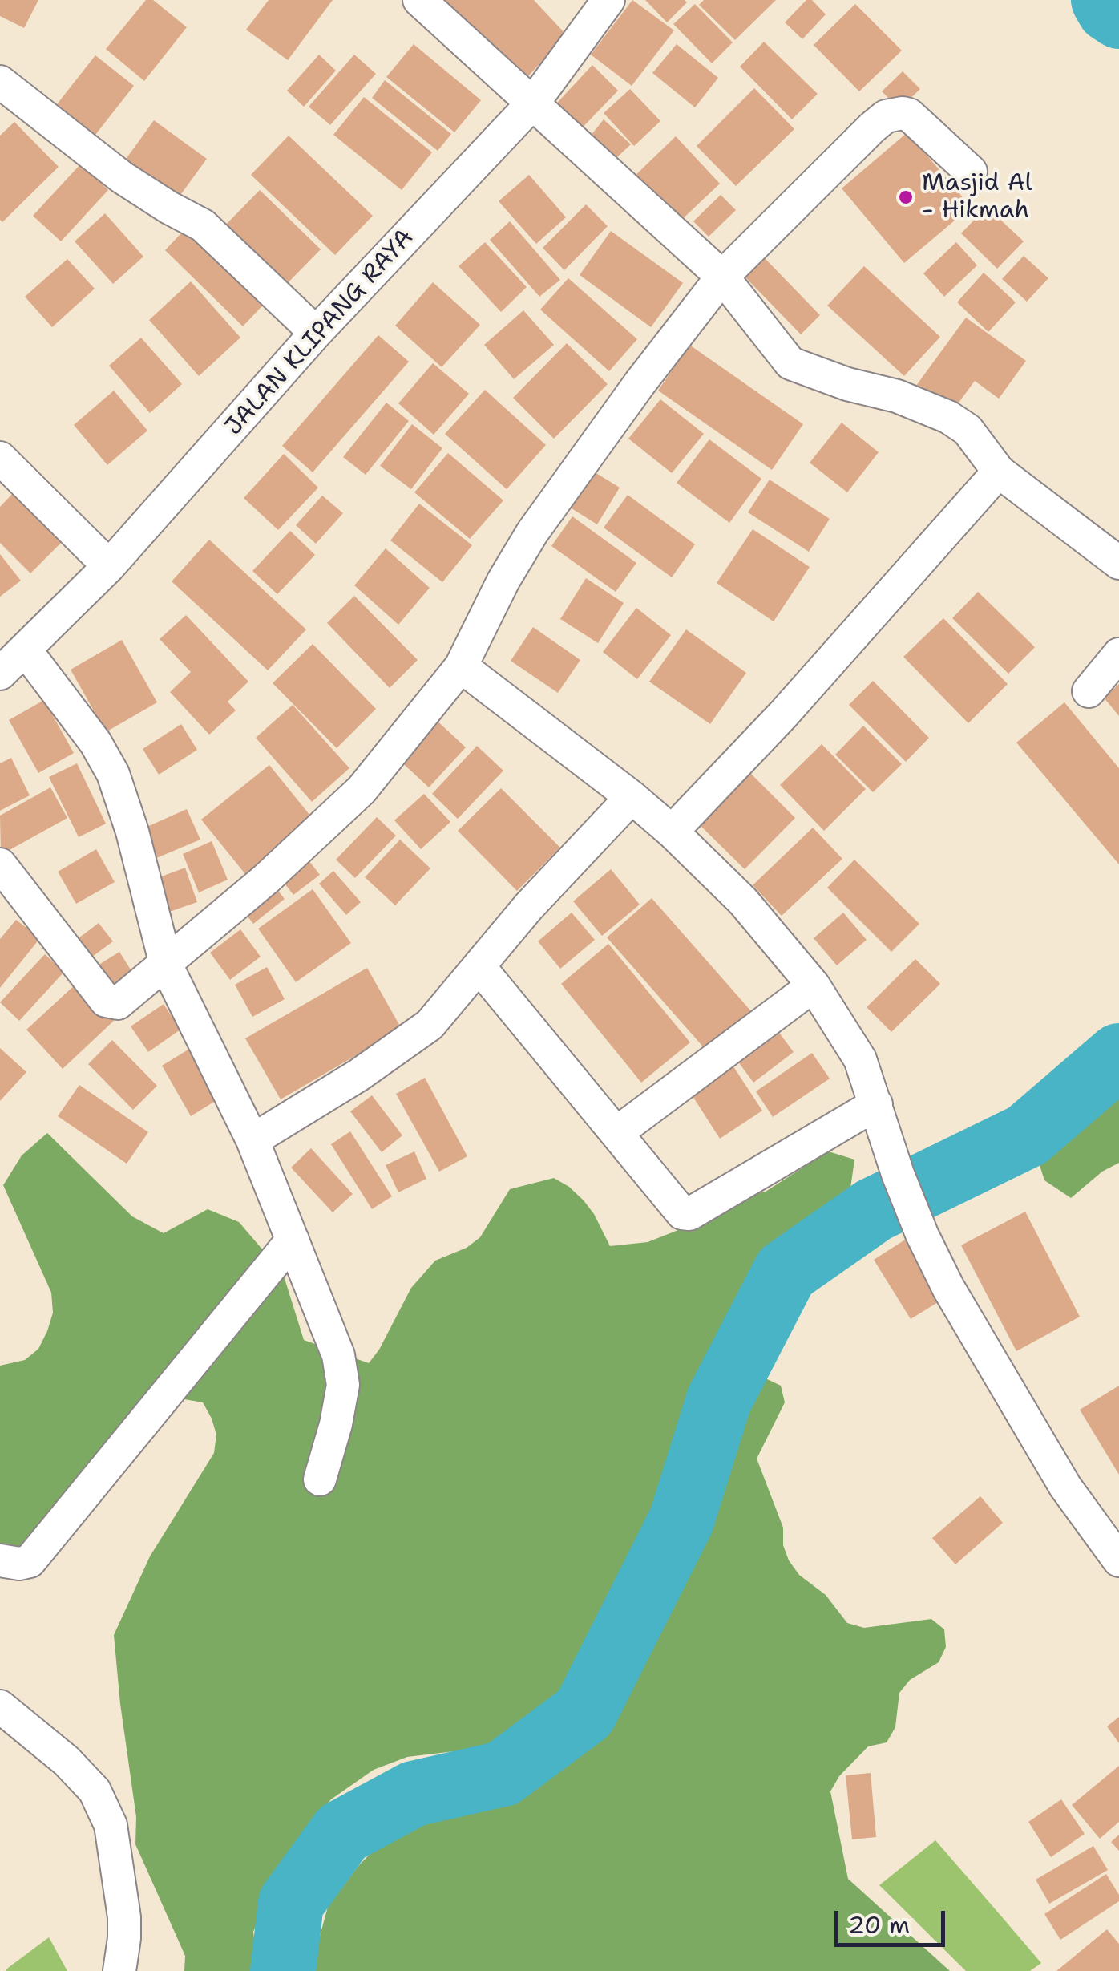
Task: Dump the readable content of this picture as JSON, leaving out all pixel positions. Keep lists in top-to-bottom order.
{
  "streets": {
    "street": ["JALAN KLIPANG RAYA"]
  },
  "places": ["Masjid Al - Hikmah"],
  "scale_bar": "20 m"
}
